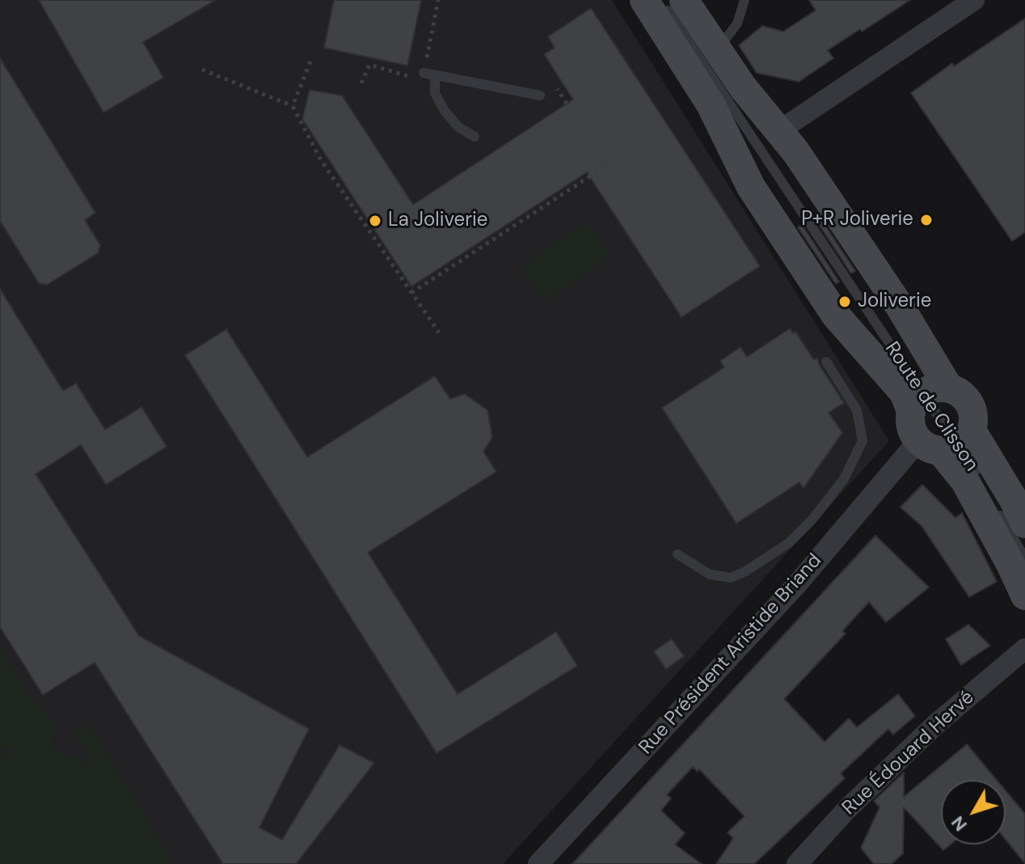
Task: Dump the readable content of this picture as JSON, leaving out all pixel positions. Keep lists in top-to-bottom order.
{
  "streets": {
    "main road": ["Route de Clisson"],
    "street": ["Rue Président Aristide Briand", "Rue Édouard Hervé"]
  },
  "crossings": [
    ["Route de Clisson", "Rue Président Aristide Briand"]
  ],
  "places": ["P+R Joliverie", "La Joliverie", "Joliverie"],
  "north": "bottom left"
}
